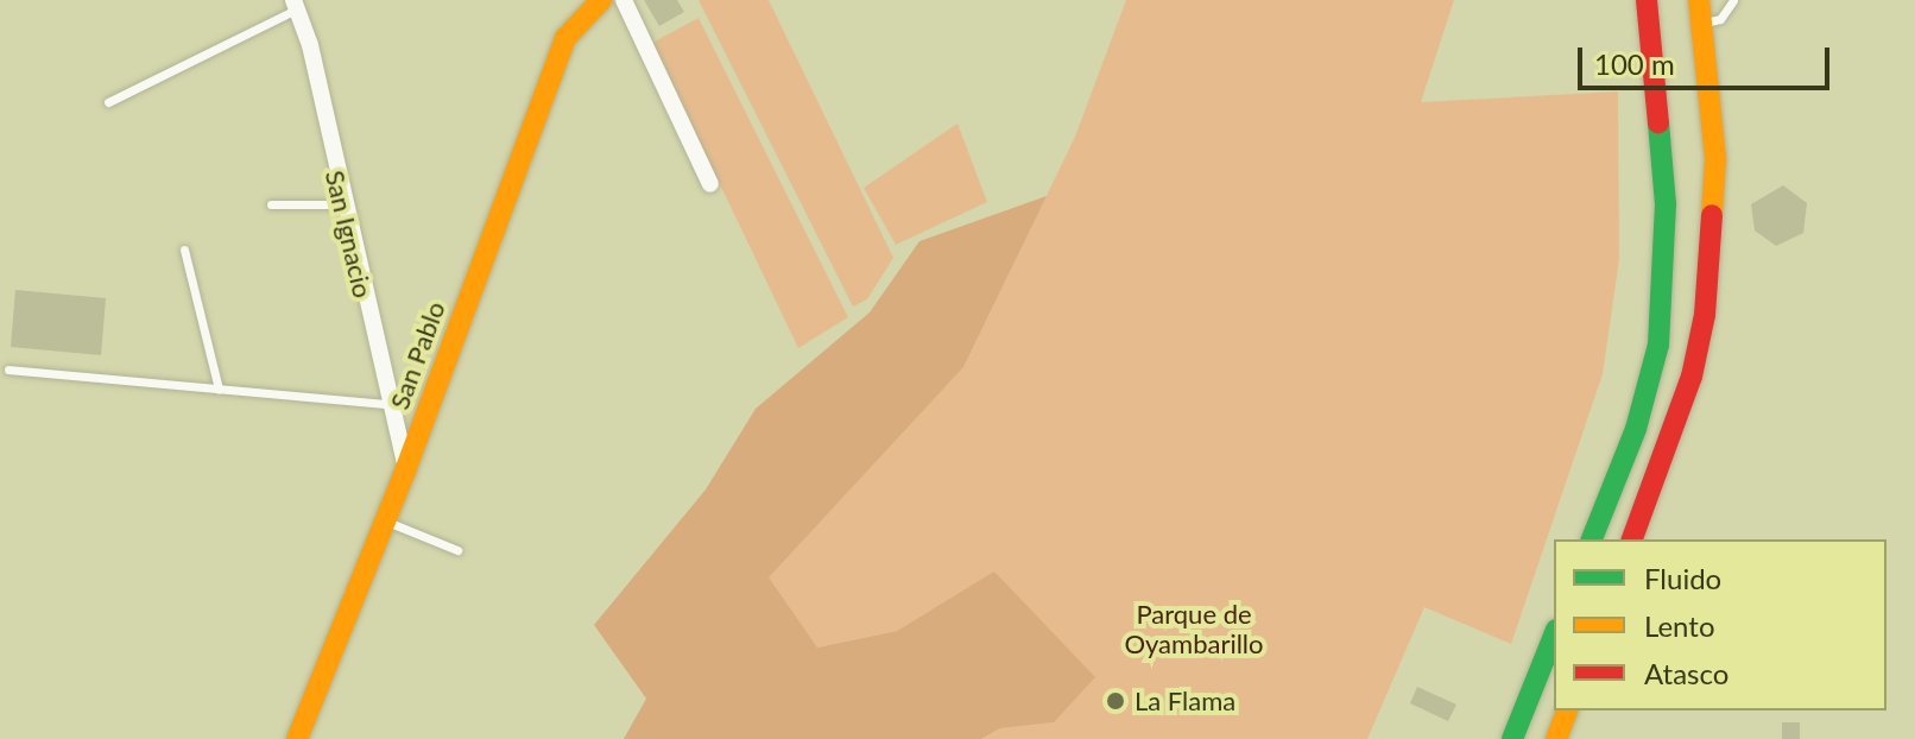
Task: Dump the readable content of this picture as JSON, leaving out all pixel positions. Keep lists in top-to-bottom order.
{
  "streets": {
    "main road": ["San Pablo"],
    "street": ["San Ignacio"]
  },
  "crossings": [
    ["San Ignacio", "San Pablo"]
  ],
  "parks": ["Parque de Oyambarillo"],
  "places": ["La Flama"],
  "legend": ["Fluido", "Lento", "Atasco"],
  "scale_bar": "100 m"
}
